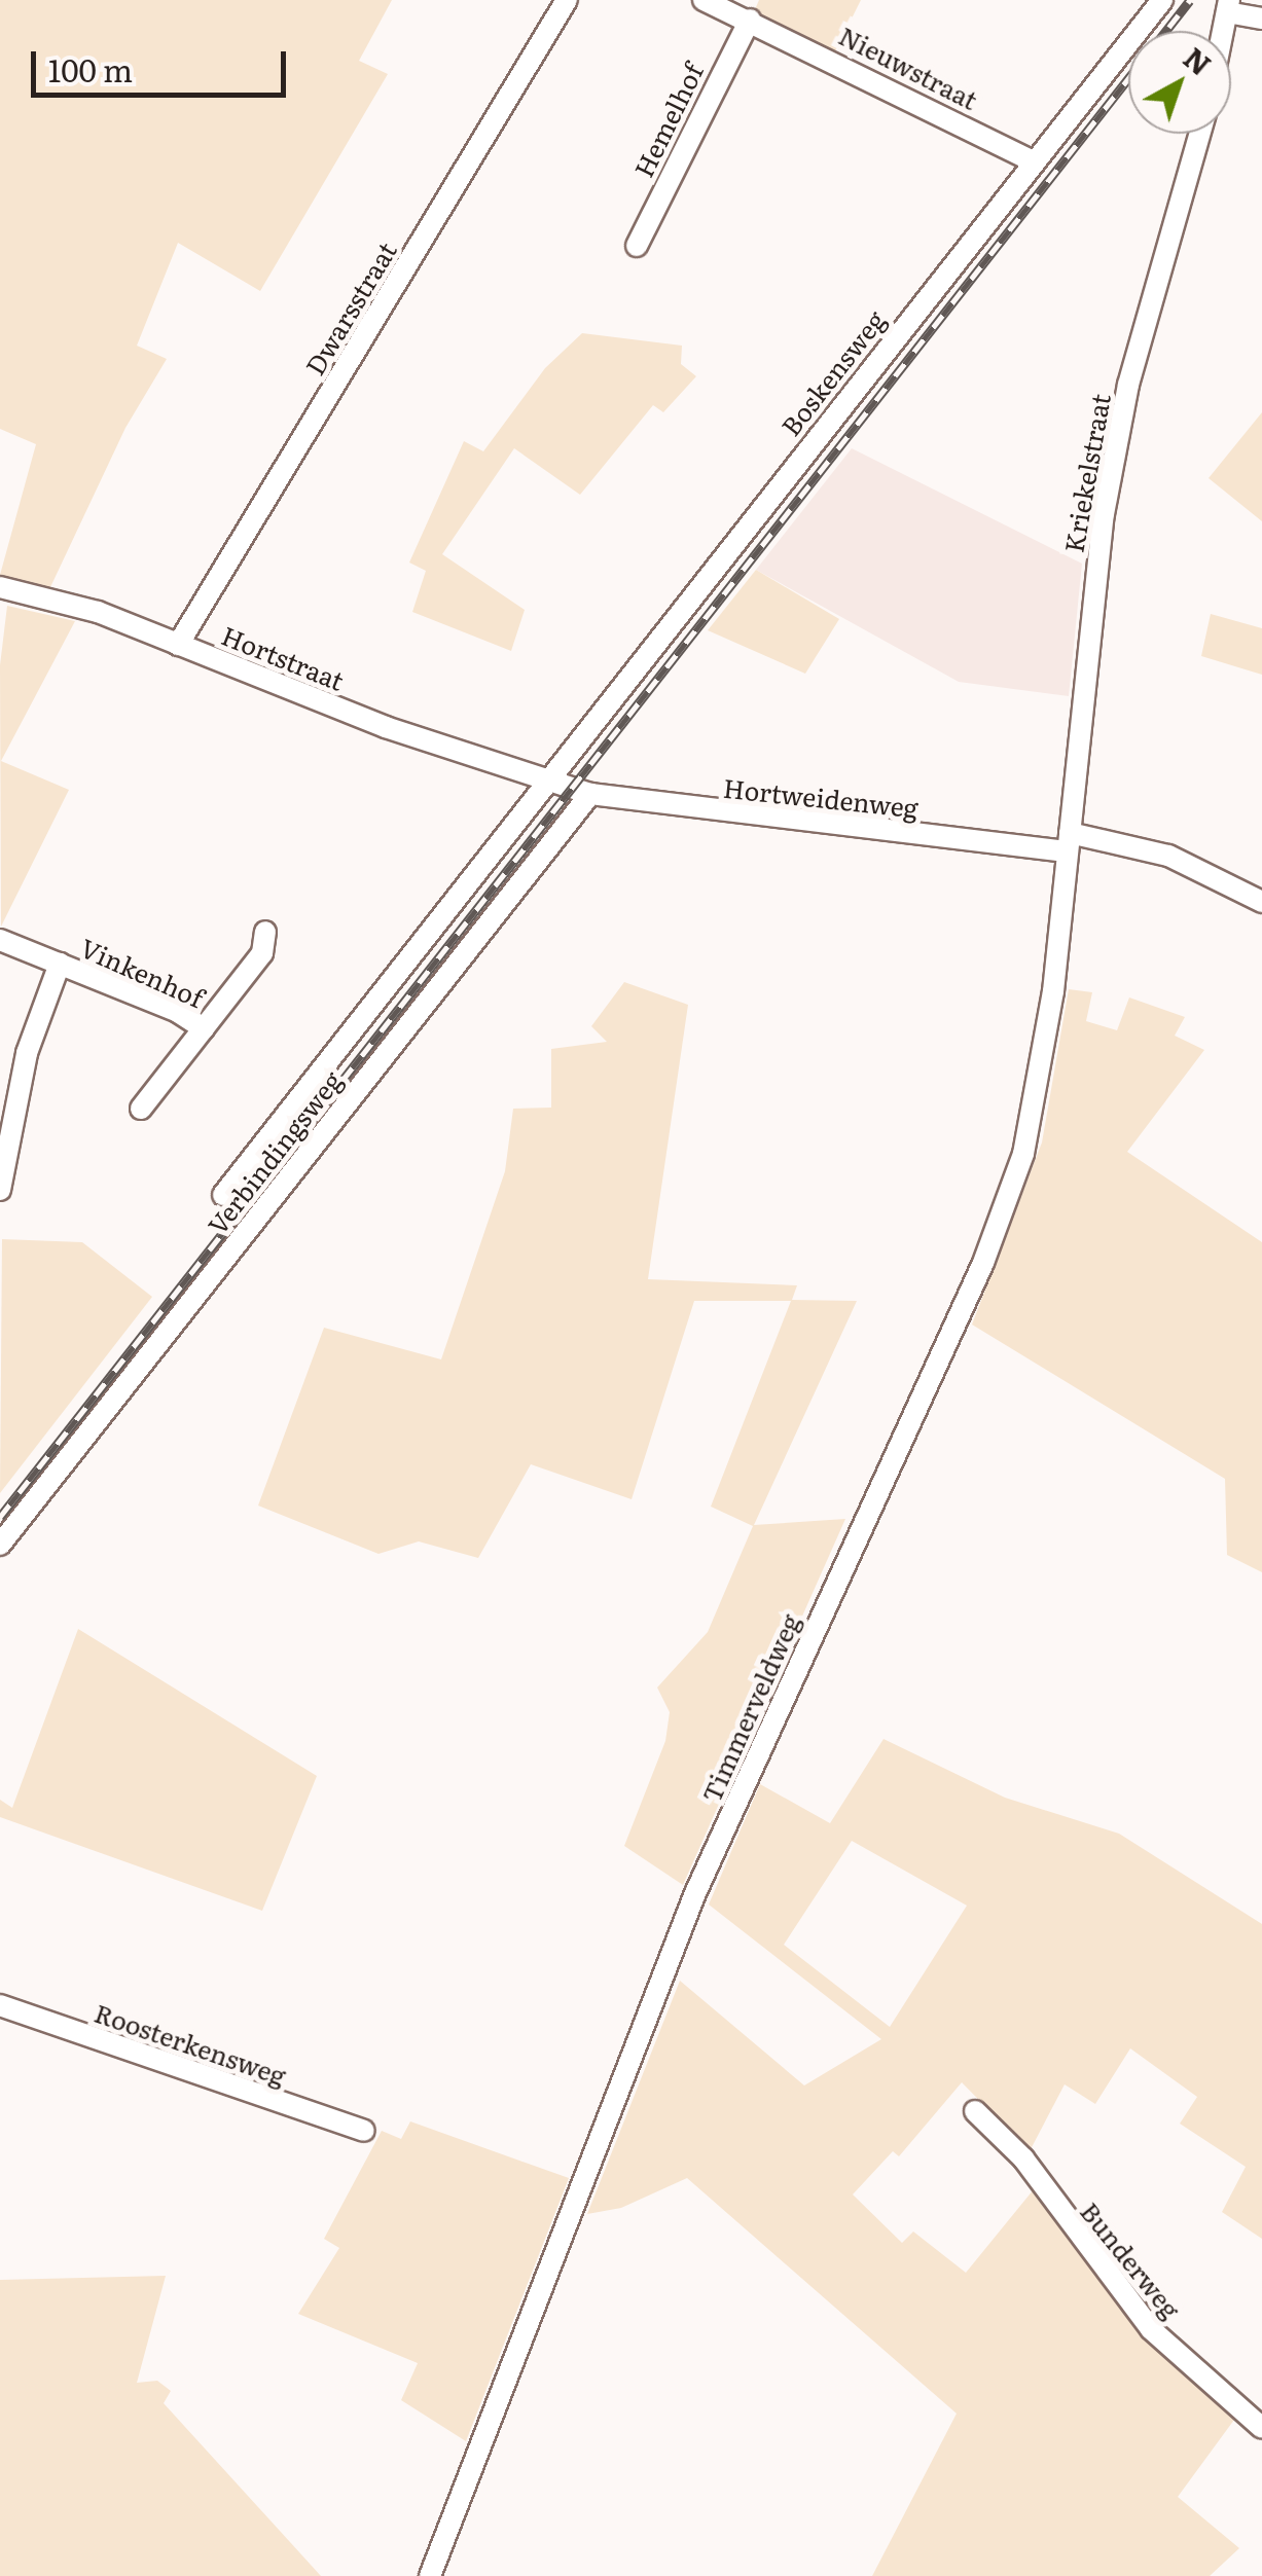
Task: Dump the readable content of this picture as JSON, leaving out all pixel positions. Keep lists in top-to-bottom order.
{
  "streets": {
    "street": [
      "Nieuwstraat",
      "Hemelhof",
      "Dwarsstraat",
      "Boskensweg",
      "Kriekelstraat",
      "Hortstraat",
      "Hortweidenweg",
      "Vinkenhof",
      "Verbindingsweg",
      "Timmerveldweg",
      "Roosterkensweg",
      "Bunderweg"
    ]
  },
  "crossings": [
    ["Nieuwstraat", "Hemelhof"],
    ["Nieuwstraat", "Boskensweg"],
    ["Dwarsstraat", "Hortstraat"],
    ["Boskensweg", "Hortstraat"],
    ["Kriekelstraat", "Hortweidenweg"],
    ["Kriekelstraat", "Timmerveldweg"],
    ["Hortstraat", "Hortweidenweg"],
    ["Hortstraat", "Verbindingsweg"],
    ["Hortweidenweg", "Verbindingsweg"],
    ["Hortweidenweg", "Timmerveldweg"]
  ],
  "scale_bar": "100 m",
  "north": "top right"
}
